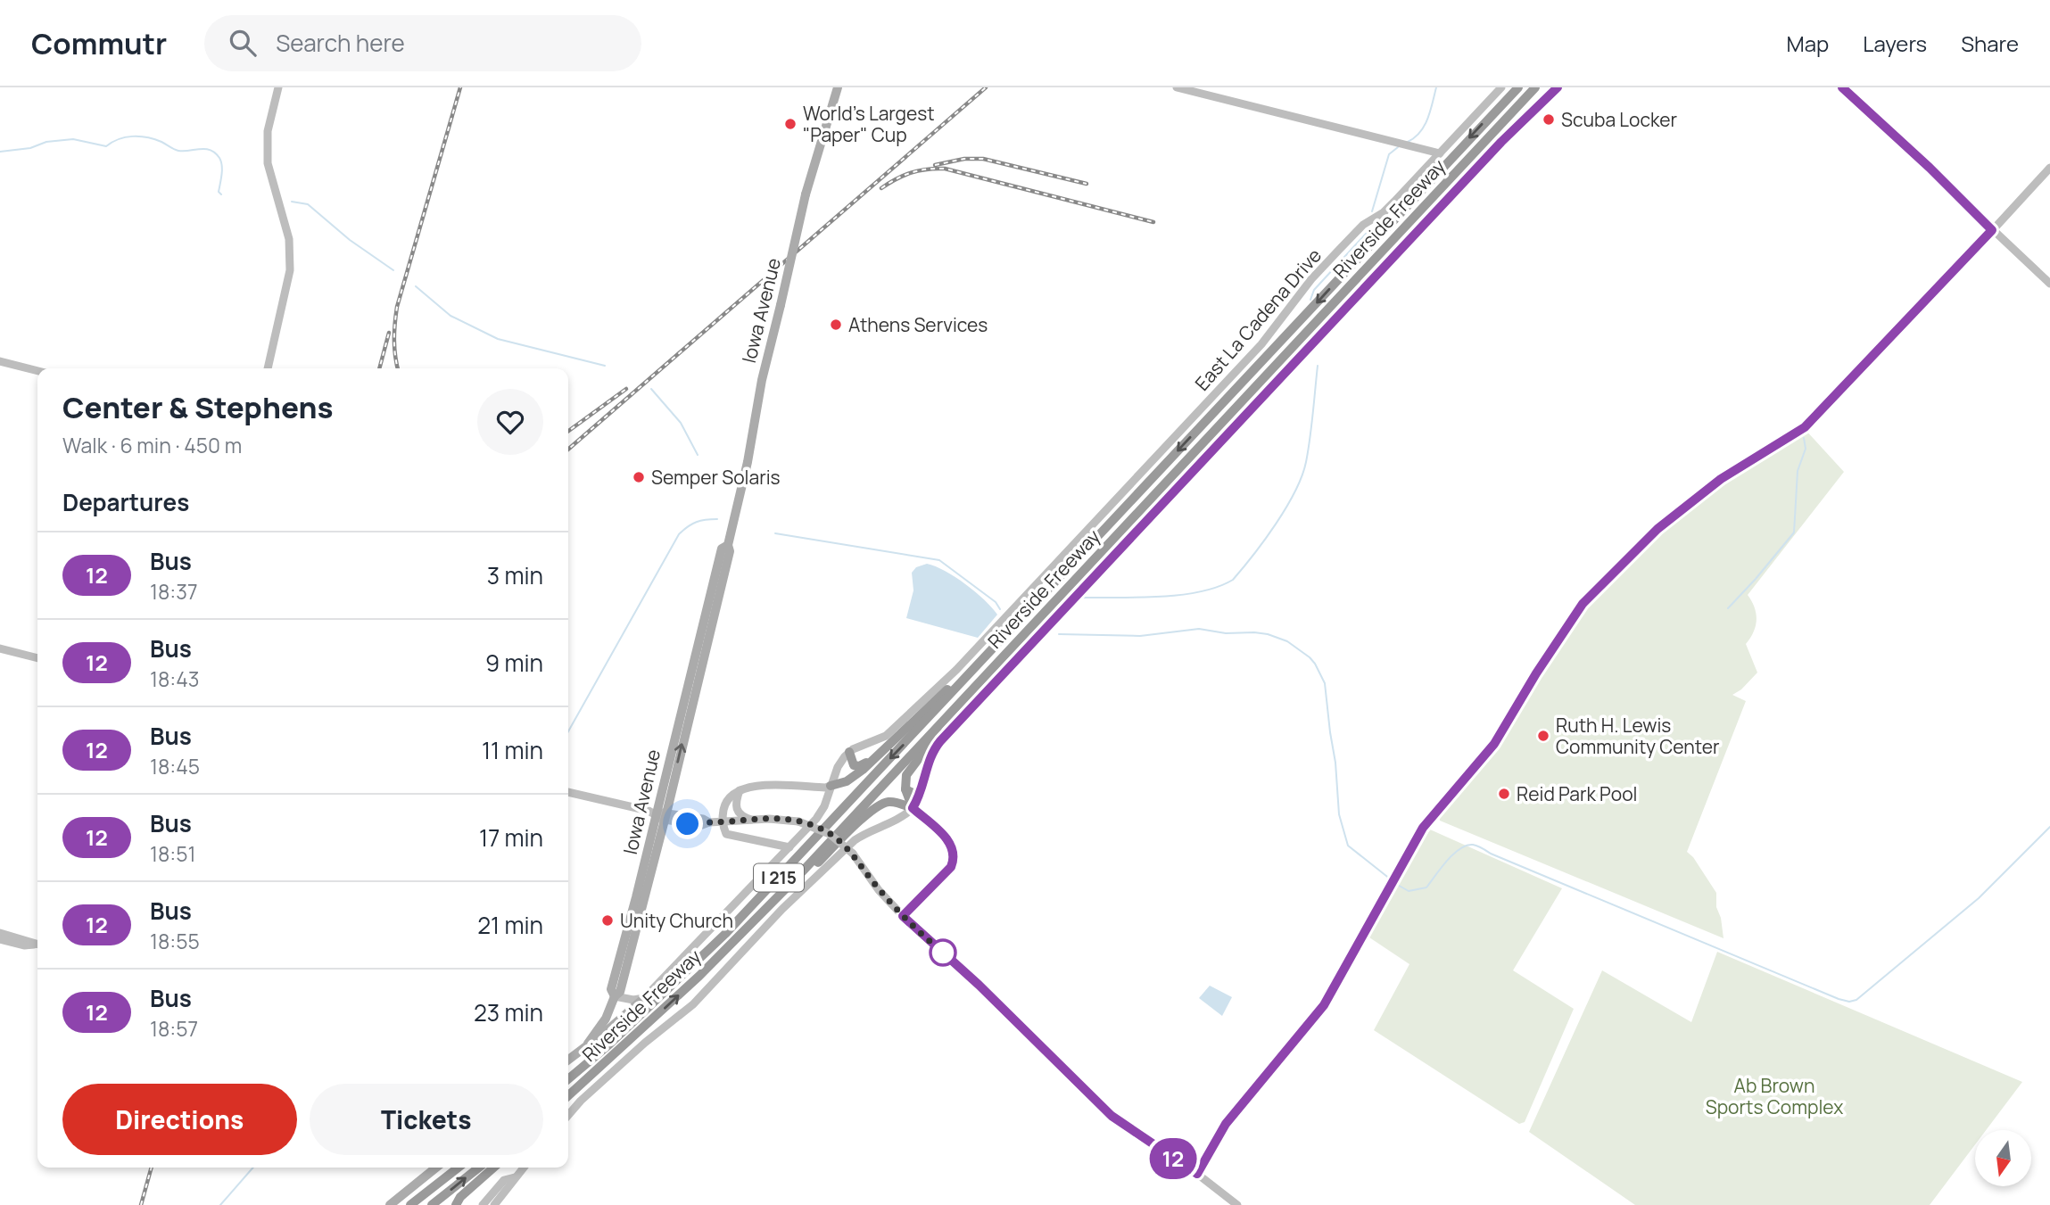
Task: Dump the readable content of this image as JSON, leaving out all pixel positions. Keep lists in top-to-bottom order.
{
  "streets": {
    "highway": ["Riverside Freeway", "I 215"],
    "main road": ["Iowa Avenue", "East La Cadena Drive"]
  },
  "parks": ["Ab Brown Sports Complex"],
  "places": [
    "Scuba Locker",
    "World's Largest \"Paper\" Cup",
    "Athens Services",
    "Semper Solaris",
    "Ruth H. Lewis Community Center",
    "Reid Park Pool",
    "Unity Church"
  ],
  "lines": ["bus line 12"],
  "north": "bottom",
  "page": {
    "header": "Commutr",
    "search": "Search here",
    "nav": ["Map", "Layers", "Share"],
    "on_map": "12",
    "heading": [
      ["Center & Stephens", "Walk · 6 min · 450 m"],
      "Departures"
    ],
    "list": [
      {
        "mark": "12",
        "name": "Bus",
        "note": "18:37",
        "value": "3 min"
      },
      {
        "mark": "12",
        "name": "Bus",
        "note": "18:43",
        "value": "9 min"
      },
      {
        "mark": "12",
        "name": "Bus",
        "note": "18:45",
        "value": "11 min"
      },
      {
        "mark": "12",
        "name": "Bus",
        "note": "18:51",
        "value": "17 min"
      },
      {
        "mark": "12",
        "name": "Bus",
        "note": "18:55",
        "value": "21 min"
      },
      {
        "mark": "12",
        "name": "Bus",
        "note": "18:57",
        "value": "23 min"
      }
    ],
    "buttons": ["Directions", "Tickets"]
  }
}
